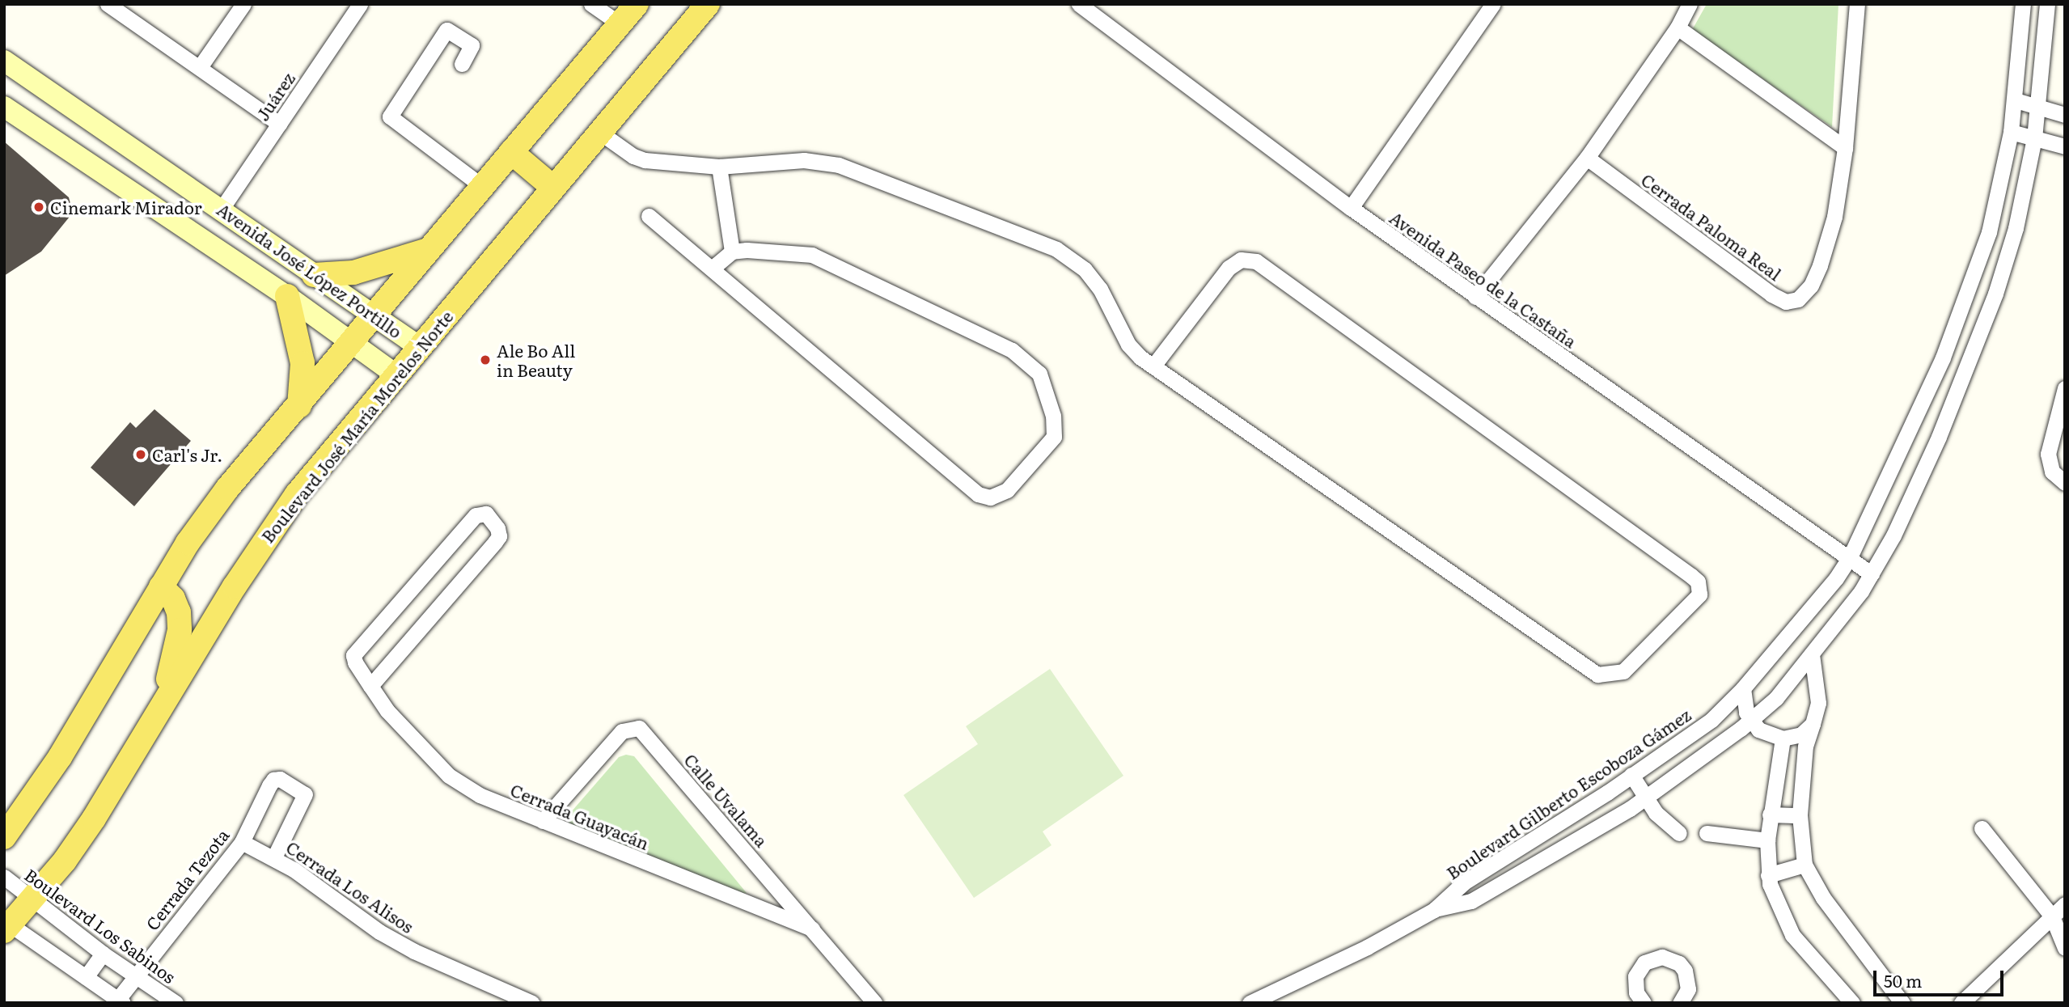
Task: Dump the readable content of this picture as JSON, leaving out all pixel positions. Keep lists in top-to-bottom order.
{
  "streets": {
    "main road": ["Avenida José López Portillo", "Boulevard José María Morelos Norte"],
    "street": [
      "Juárez",
      "Cerrada Paloma Real",
      "Avenida Paseo de la Castaña",
      "Boulevard Gilberto Escoboza Gámez",
      "Calle Uvalama",
      "Cerrada Guayacán",
      "Cerrada Tezota",
      "Cerrada Los Alisos",
      "Boulevard Los Sabinos"
    ]
  },
  "crossings": [
    ["Juárez", "Avenida José López Portillo"],
    ["Avenida José López Portillo", "Boulevard José María Morelos Norte"],
    ["Avenida Paseo de la Castaña", "Boulevard Gilberto Escoboza Gámez"],
    ["Boulevard José María Morelos Norte", "Boulevard Los Sabinos"],
    ["Calle Uvalama", "Cerrada Guayacán"],
    ["Cerrada Tezota", "Cerrada Los Alisos"],
    ["Cerrada Tezota", "Boulevard Los Sabinos"]
  ],
  "places": ["Cinemark Mirador", "Ale Bo All in Beauty", "Carl's Jr."],
  "scale_bar": "50 m"
}
